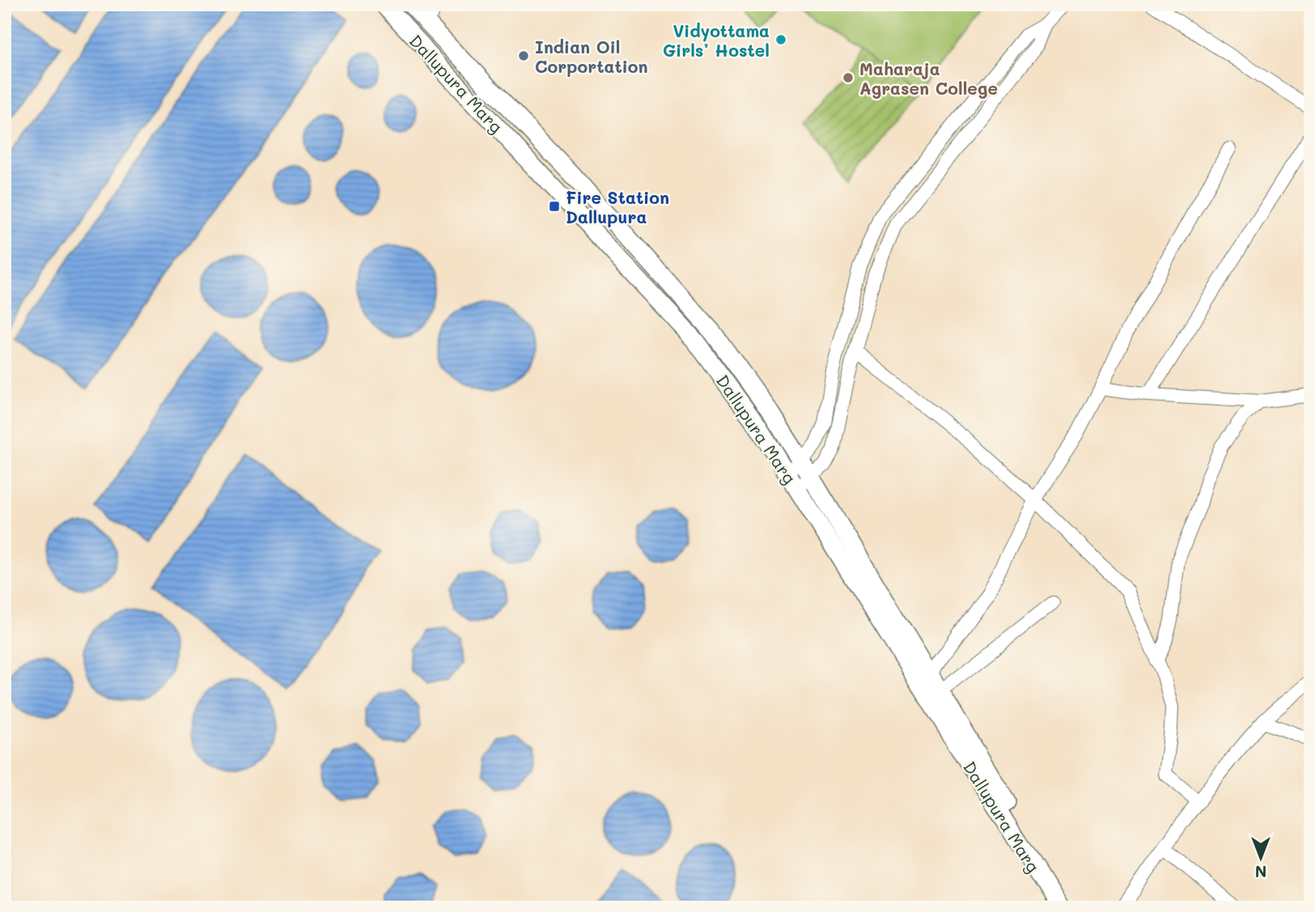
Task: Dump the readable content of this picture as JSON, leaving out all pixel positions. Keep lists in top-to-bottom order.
{
  "streets": {
    "main road": ["Dallupura Marg"]
  },
  "places": {
    "other": ["Vidyottama Girls’ Hostel", "Indian Oil Corportation", "Maharaja Agrasen College"],
    "transit": ["Fire Station Dallupura"]
  },
  "north": "bottom"
}
